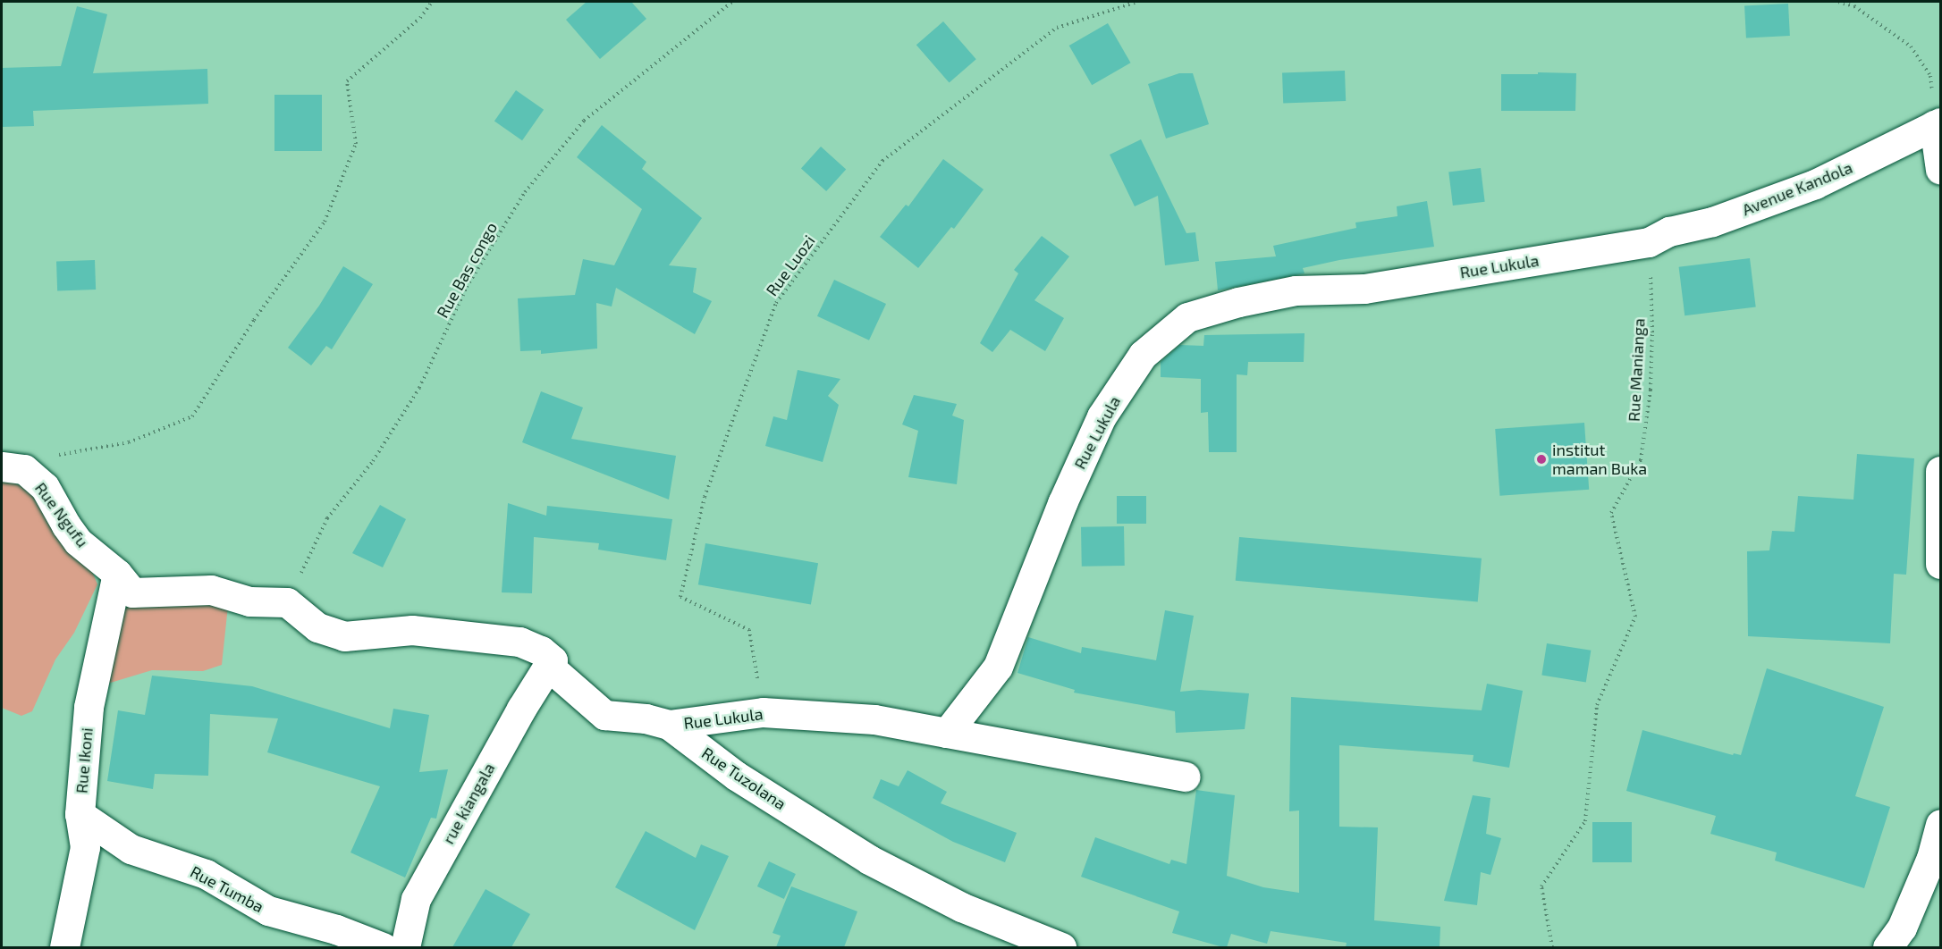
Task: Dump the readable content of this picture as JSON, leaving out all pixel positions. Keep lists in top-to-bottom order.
{
  "streets": {
    "street": [
      "Avenue Kandola",
      "Rue Lukula",
      "Rue Ngufu",
      "Rue Ikoni",
      "Rue Tuzolana",
      "rue kiangala",
      "Rue Tumba"
    ],
    "path": ["Rue Luozi", "Rue Bas congo", "Rue Manianga"]
  },
  "crossings": [
    ["Avenue Kandola", "Rue Lukula"],
    ["Avenue Kandola", "Rue Manianga"],
    ["Rue Luozi", "Rue Lukula"],
    ["Rue Lukula", "Rue Manianga"],
    ["Rue Lukula", "Rue Tuzolana"],
    ["Rue Bas congo", "Rue Ngufu"],
    ["Rue Bas congo", "Rue Tuzolana"],
    ["Rue Ngufu", "Rue Ikoni"],
    ["Rue Ngufu", "Rue Tuzolana"],
    ["Rue Ikoni", "Rue Tumba"],
    ["Rue Tuzolana", "rue kiangala"]
  ],
  "places": ["institut maman Buka"]
}
